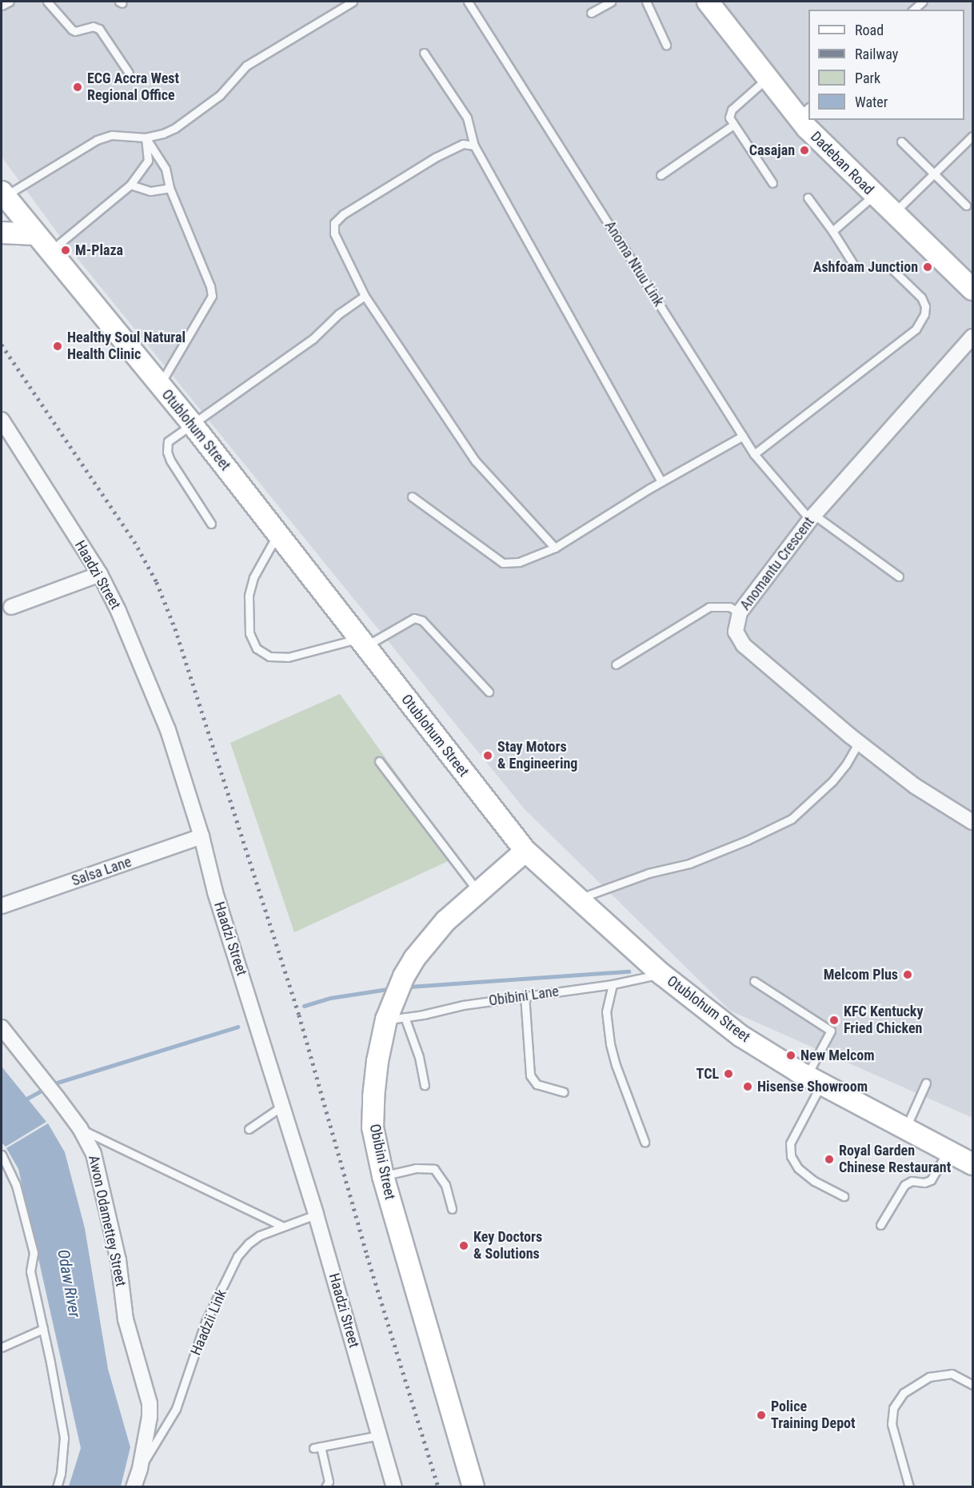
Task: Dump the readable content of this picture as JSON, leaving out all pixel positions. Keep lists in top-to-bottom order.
{
  "streets": {
    "street": [
      "Dadeban Road",
      "Otublohum Street",
      "Anomantu Crescent",
      "Haadzi Street",
      "Salsa Lane",
      "Obibini Street",
      "Awon Odamettey Street"
    ],
    "lane": ["Anoma Ntuu Link", "Obibini Lane", "Haadzii Link"]
  },
  "crossings": [
    ["Anoma Ntuu Link", "Anomantu Crescent"],
    ["Otublohum Street", "Obibini Lane"],
    ["Otublohum Street", "Obibini Street"],
    ["Haadzi Street", "Salsa Lane"],
    ["Haadzi Street", "Haadzii Link"],
    ["Obibini Lane", "Obibini Street"],
    ["Awon Odamettey Street", "Haadzii Link"]
  ],
  "water": ["Odaw River"],
  "places": [
    "ECG Accra West Regional Office",
    "Casajan",
    "M-Plaza",
    "Ashfoam Junction",
    "Healthy Soul Natural Health Clinic",
    "Stay Motors & Engineering",
    "Melcom Plus",
    "KFC Kentucky Fried Chicken",
    "New Melcom",
    "TCL",
    "Hisense Showroom",
    "Royal Garden Chinese Restaurant",
    "Key Doctors & Solutions",
    "Police Training Depot"
  ],
  "legend": [
    "Road",
    "Railway",
    "Park",
    "Water"
  ]
}
